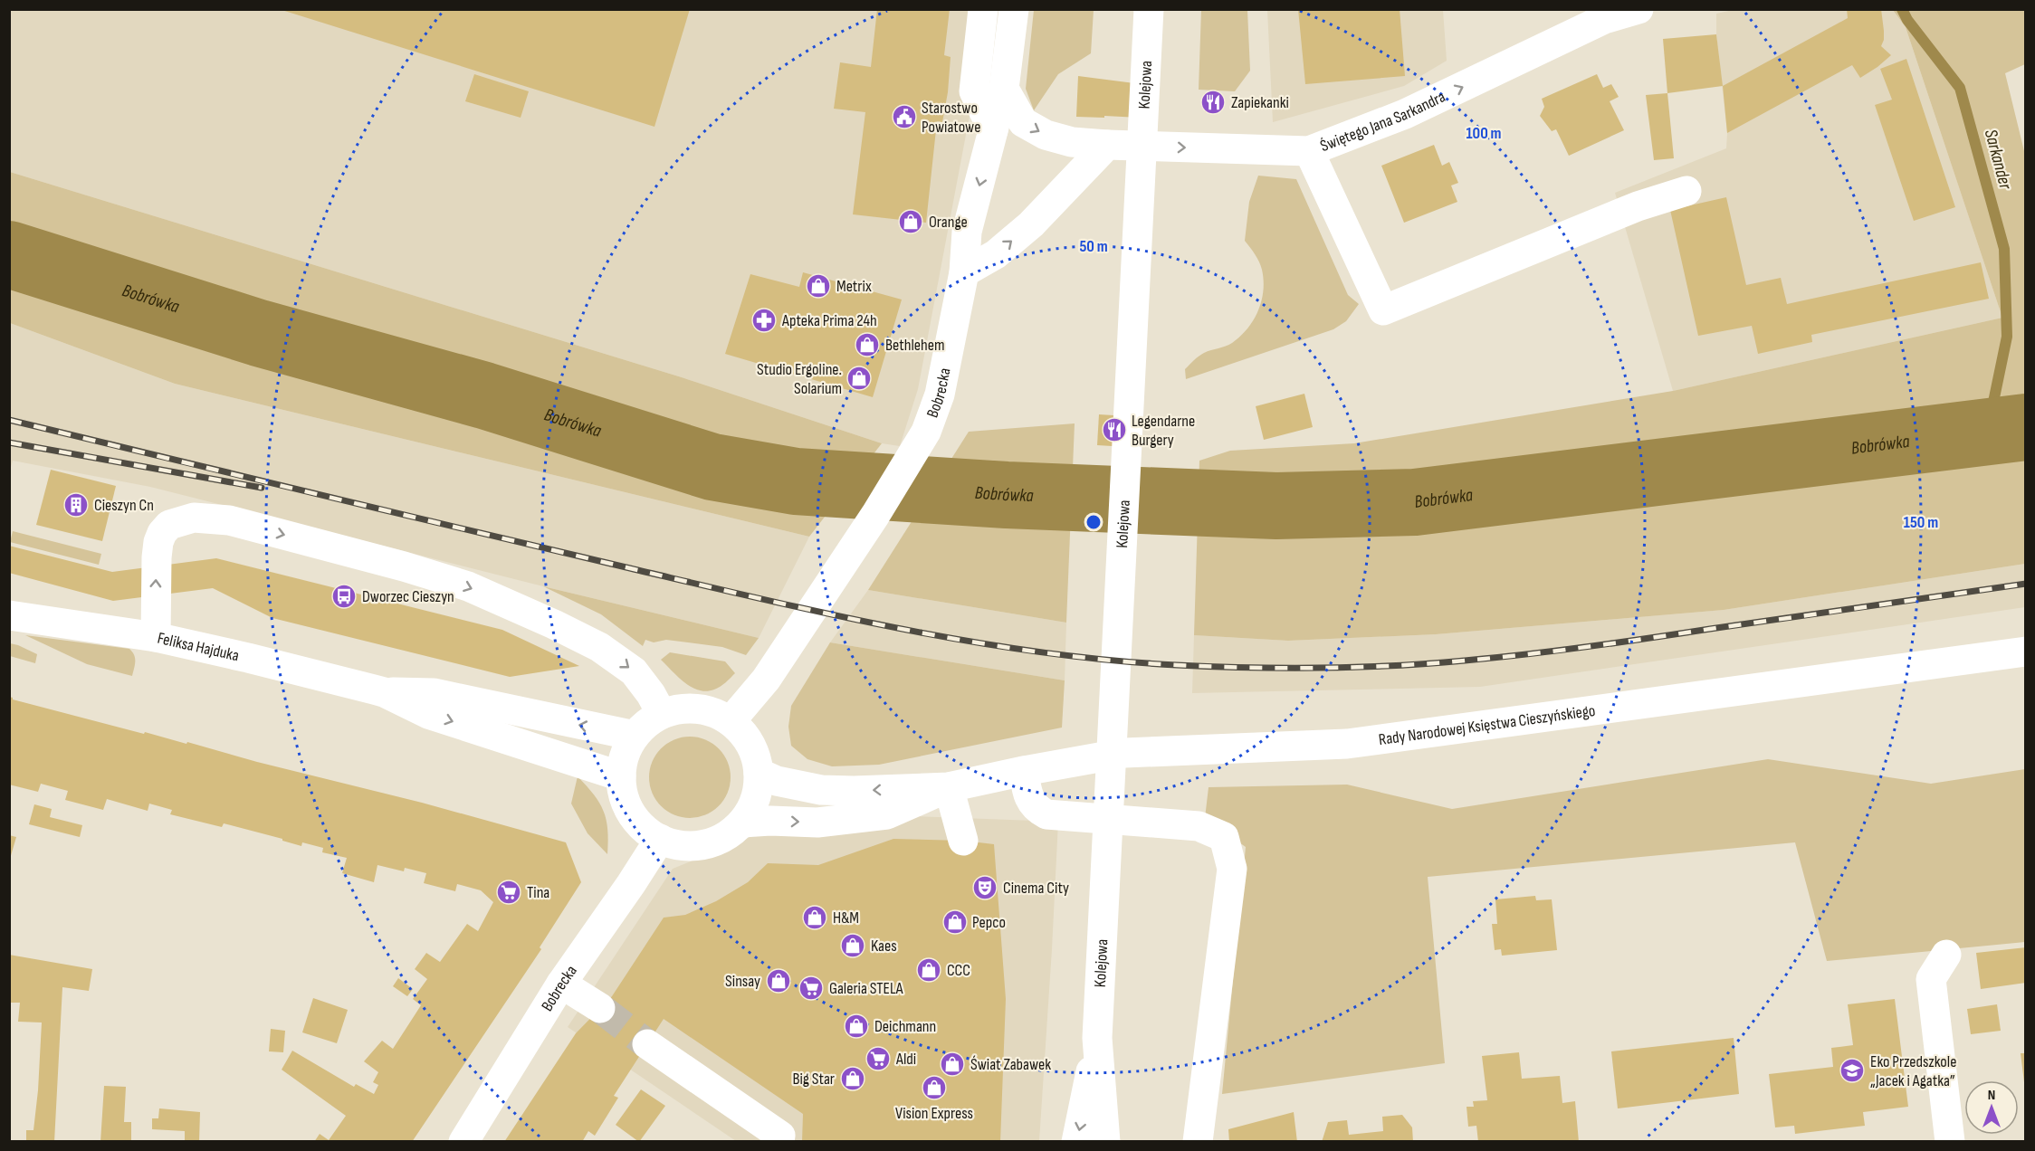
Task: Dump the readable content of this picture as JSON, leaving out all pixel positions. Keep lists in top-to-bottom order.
{
  "streets": {
    "street": [
      "Kolejowa",
      "Świętego Jana Sarkandra",
      "Bobrecka",
      "Feliksa Hajduka",
      "Rady Narodowej Księstwa Cieszyńskiego"
    ]
  },
  "crossings": [
    ["Świętego Jana Sarkandra", "Bobrecka"],
    ["Bobrecka", "Feliksa Hajduka"],
    ["Bobrecka", "Rady Narodowej Księstwa Cieszyńskiego"],
    ["Feliksa Hajduka", "Rady Narodowej Księstwa Cieszyńskiego"]
  ],
  "one_way": ["Świętego Jana Sarkandra"],
  "water": ["Sarkander", "Bobrówka"],
  "places": {
    "restaurant": ["Zapiekanki", "Legendarne Burgery"],
    "public building": ["Starostwo Powiatowe"],
    "shop": [
      "Orange",
      "Metrix",
      "Bethlehem",
      "Studio Ergoline. Solarium",
      "H&M",
      "Pepco",
      "Kaes",
      "CCC",
      "Sinsay",
      "Deichmann",
      "Świat Zabawek",
      "Big Star",
      "Vision Express"
    ],
    "pharmacy": ["Apteka Prima 24h"],
    "building": ["Cieszyn Cn"],
    "bus stop": ["Dworzec Cieszyn"],
    "theatre": ["Cinema City"],
    "supermarket": ["Tina", "Galeria STELA", "Aldi"],
    "school or university": ["Eko Przedszkole „Jacek i Agatka”"]
  },
  "north": "top",
  "rings": ["100 m", "50 m", "150 m"]
}
